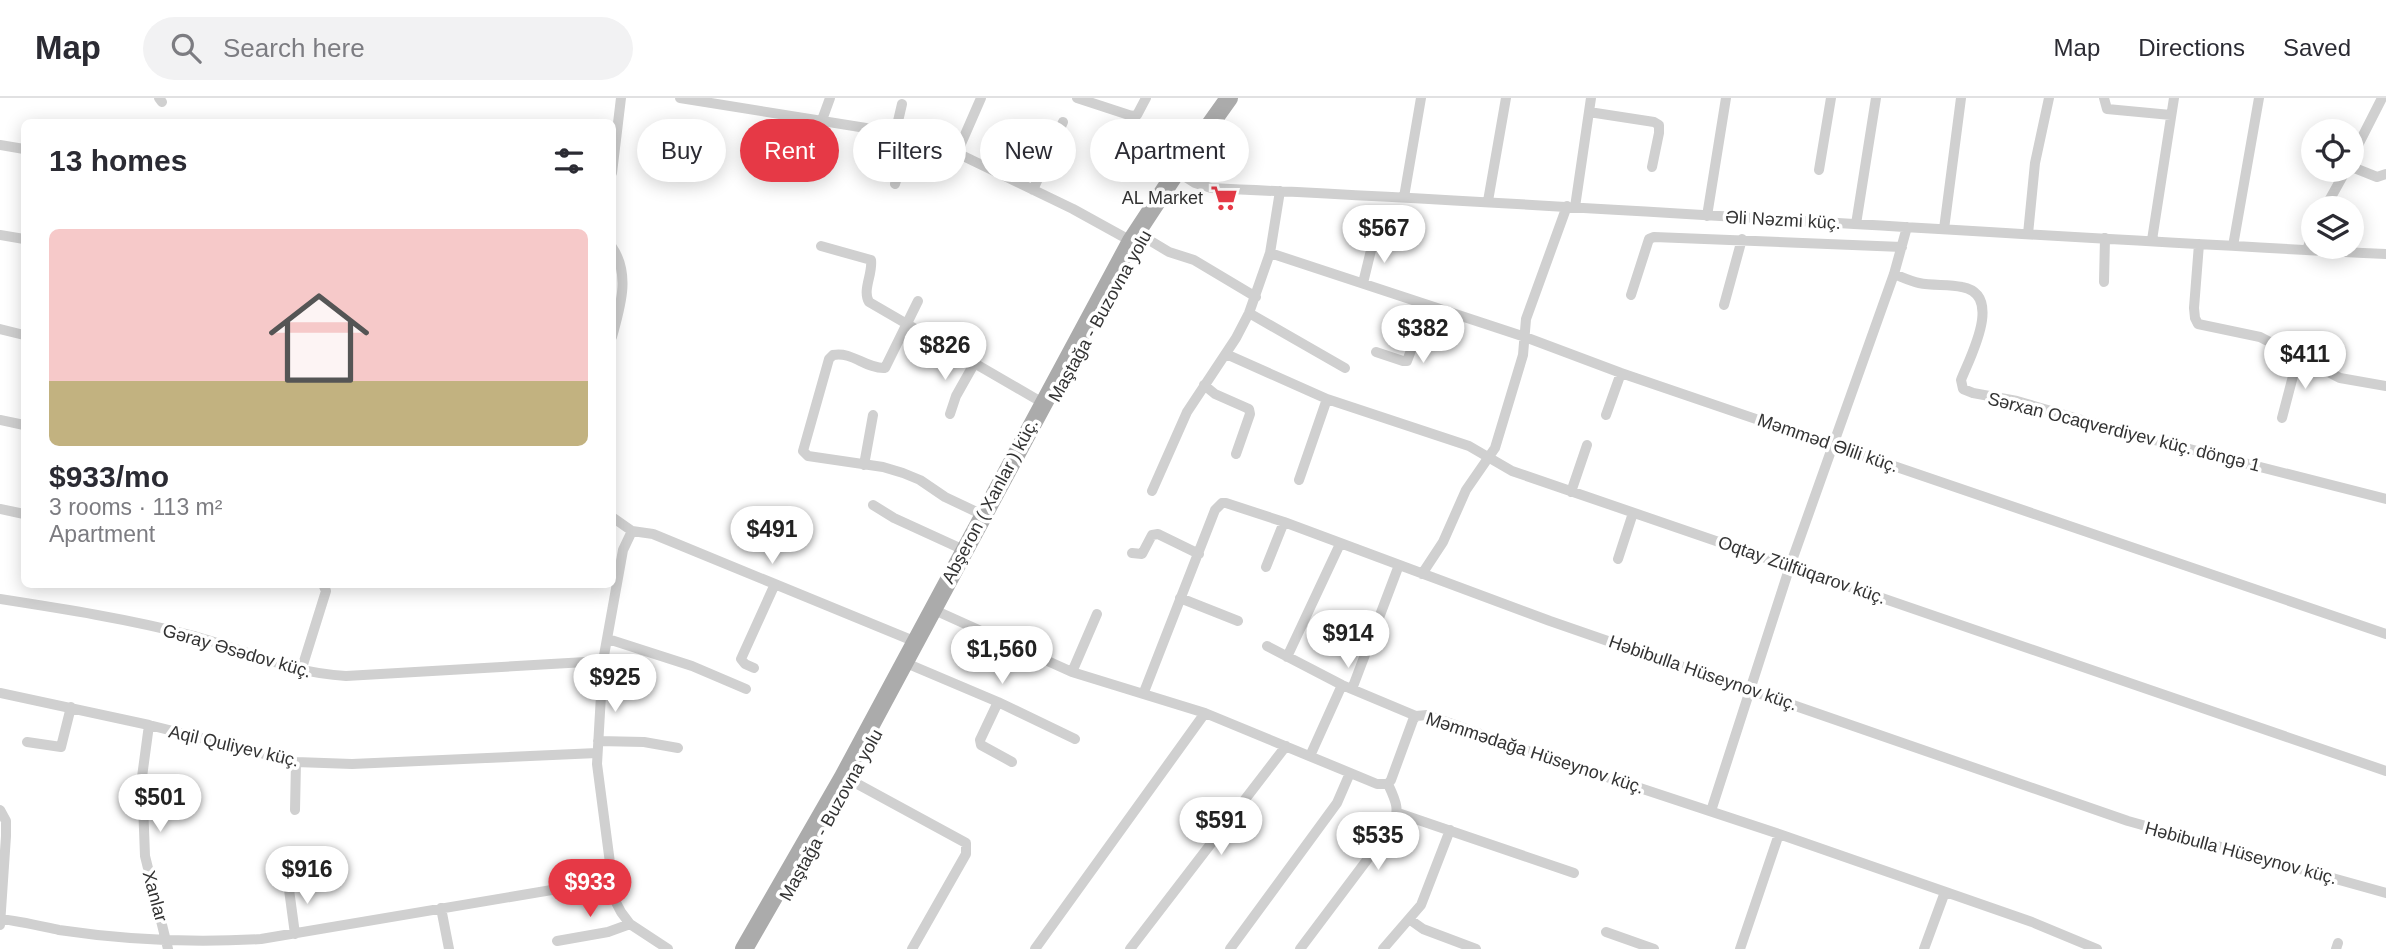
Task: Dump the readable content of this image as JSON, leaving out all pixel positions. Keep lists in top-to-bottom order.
{
  "streets": {
    "main road": ["Maştağa - Buzovna yolu", "Abşeron ( Xanlar ) küç."],
    "street": [
      "Əli Nəzmi küç.",
      "Sərxan Ocaqverdiyev küç. döngə 1",
      "Məmməd Əlili küç.",
      "Oqtay Zülfüqarov küç.",
      "Gəray Əsədov küç.",
      "Həbibulla Hüseynov küç.",
      "Aqil Quliyev küç.",
      "Məmmədağa Hüseynov küç.",
      "Xanlar"
    ]
  },
  "crossings": [
    ["Maştağa - Buzovna yolu", "Abşeron ( Xanlar ) küç."],
    ["Aqil Quliyev küç.", "Xanlar"]
  ],
  "places": {
    "supermarket": ["AL Market"]
  },
  "page": {
    "header": "Map",
    "search": "Search here",
    "nav": ["Map", "Directions", "Saved"],
    "chip": [
      "Buy",
      "Rent",
      "Filters",
      "New",
      "Apartment"
    ],
    "heading": "13 homes",
    "list": [
      {
        "name": "$933/mo",
        "note": "3 rooms · 113 m² · Apartment"
      }
    ],
    "price": [
      "$567",
      "$382",
      "$826",
      "$411",
      "$491",
      "$914",
      "$1,560",
      "$925",
      "$501",
      "$591",
      "$535",
      "$916",
      "$933"
    ]
  }
}
